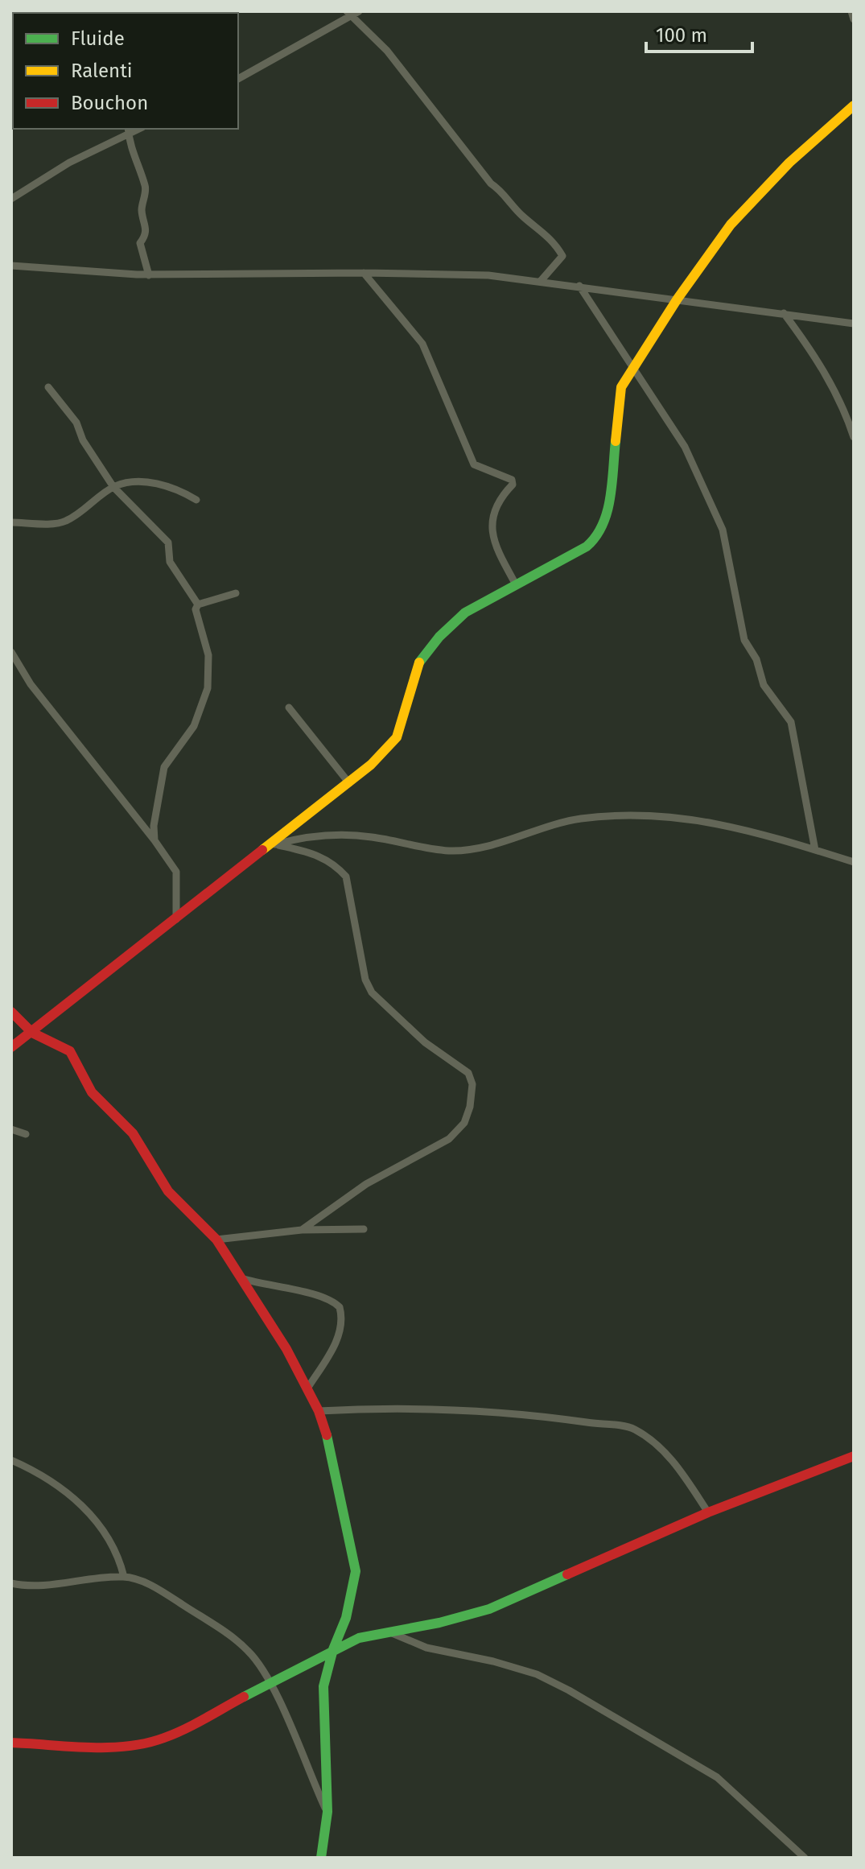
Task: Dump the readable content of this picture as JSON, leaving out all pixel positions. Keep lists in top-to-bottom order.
{
  "legend": ["Fluide", "Ralenti", "Bouchon"],
  "scale_bar": "100 m"
}
